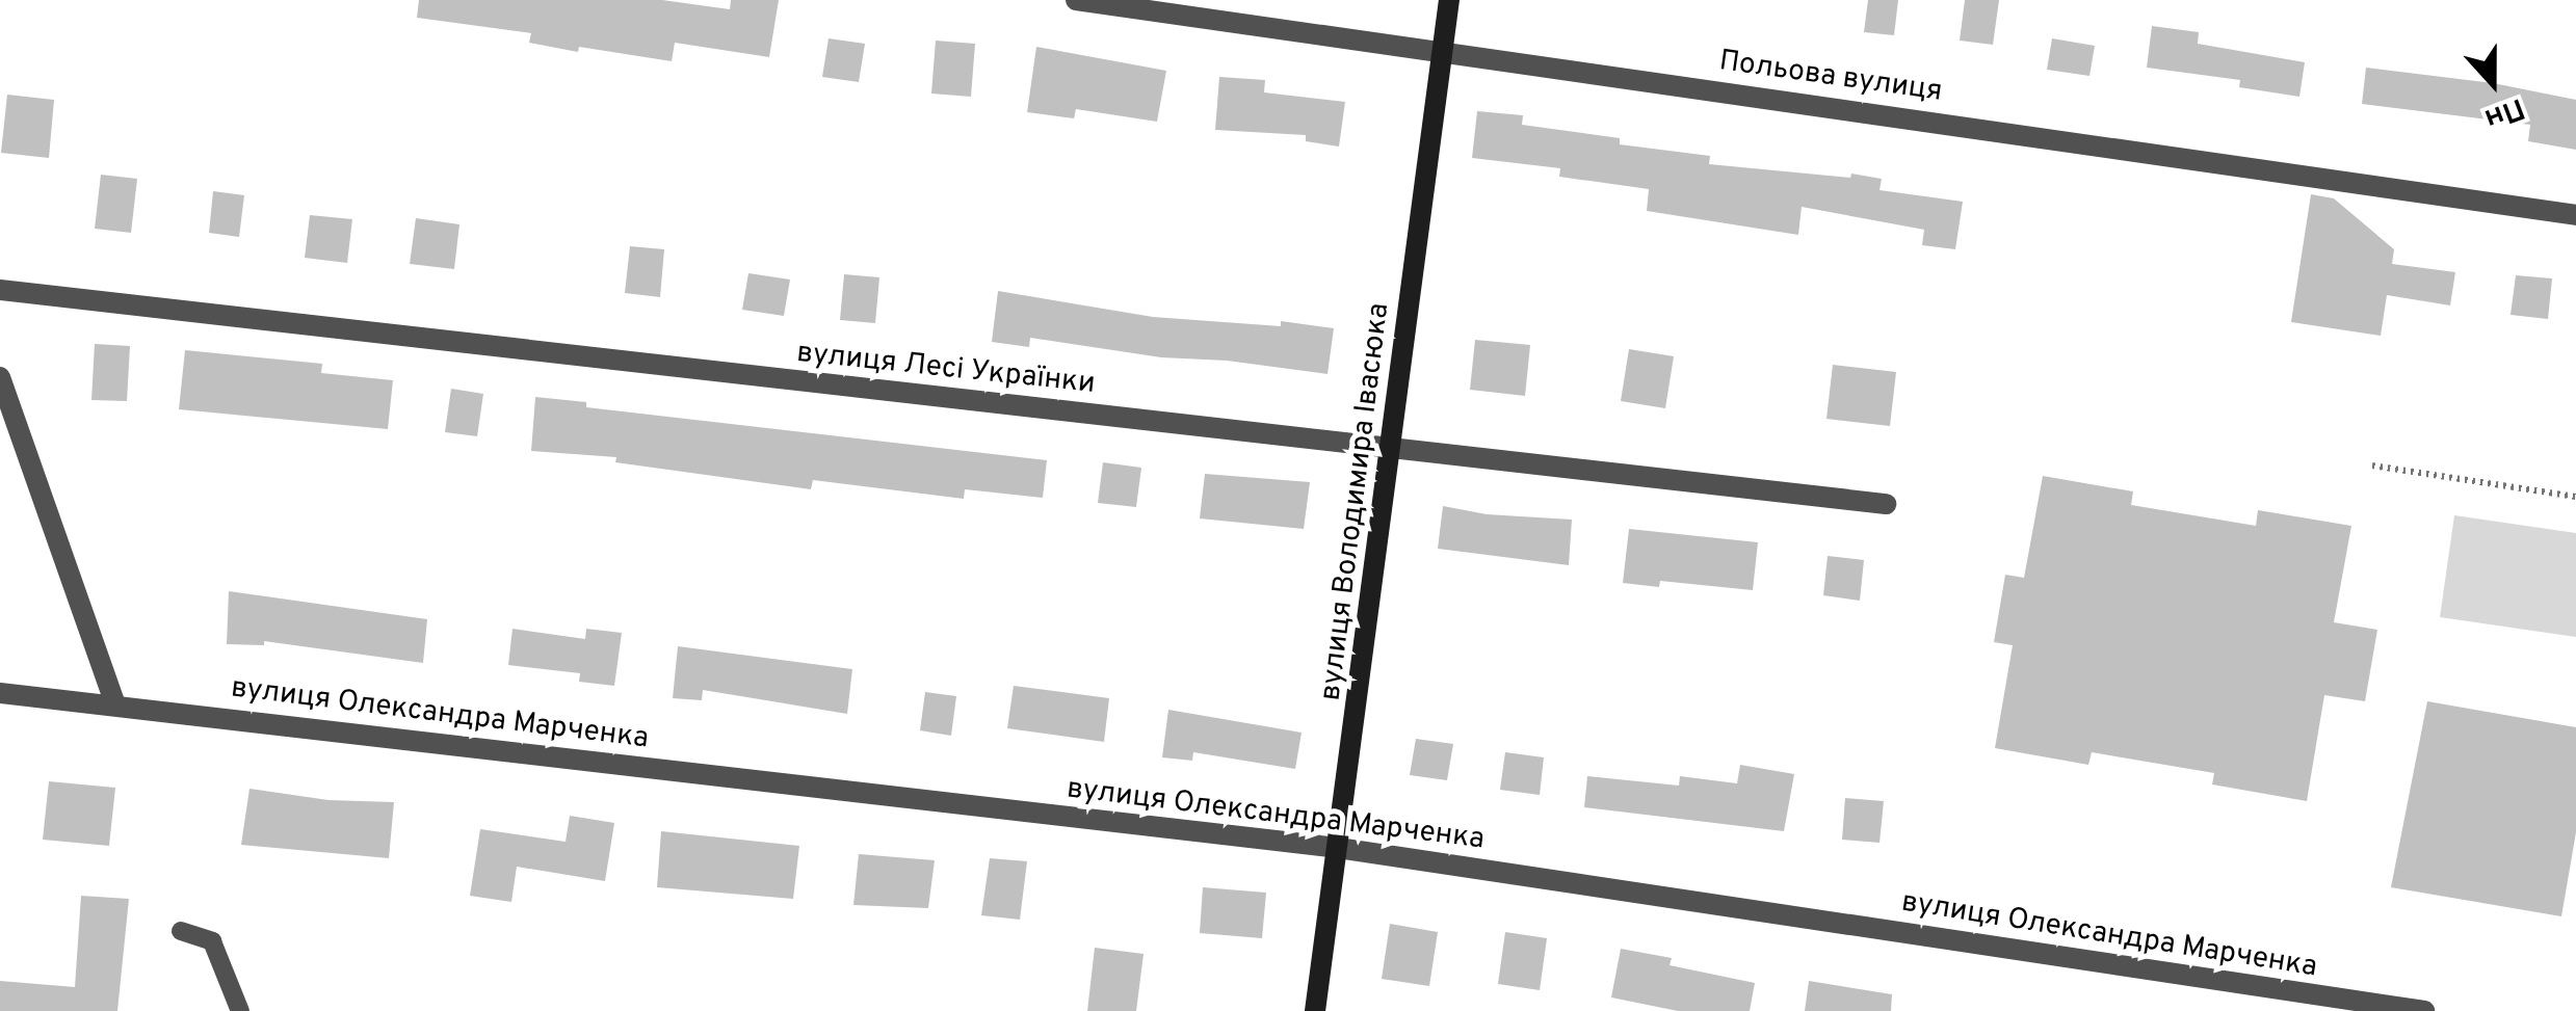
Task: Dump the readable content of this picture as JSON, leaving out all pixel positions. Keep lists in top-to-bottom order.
{
  "streets": {
    "street": [
      "Польова вулиця",
      "вулиця Лесі Українки",
      "вулиця Володимира Івасюка",
      "вулиця Олександра Марченка"
    ]
  },
  "crossings": [
    ["Польова вулиця", "вулиця Володимира Івасюка"],
    ["вулиця Лесі Українки", "вулиця Володимира Івасюка"],
    ["вулиця Володимира Івасюка", "вулиця Олександра Марченка"]
  ],
  "north": "bottom"
}
